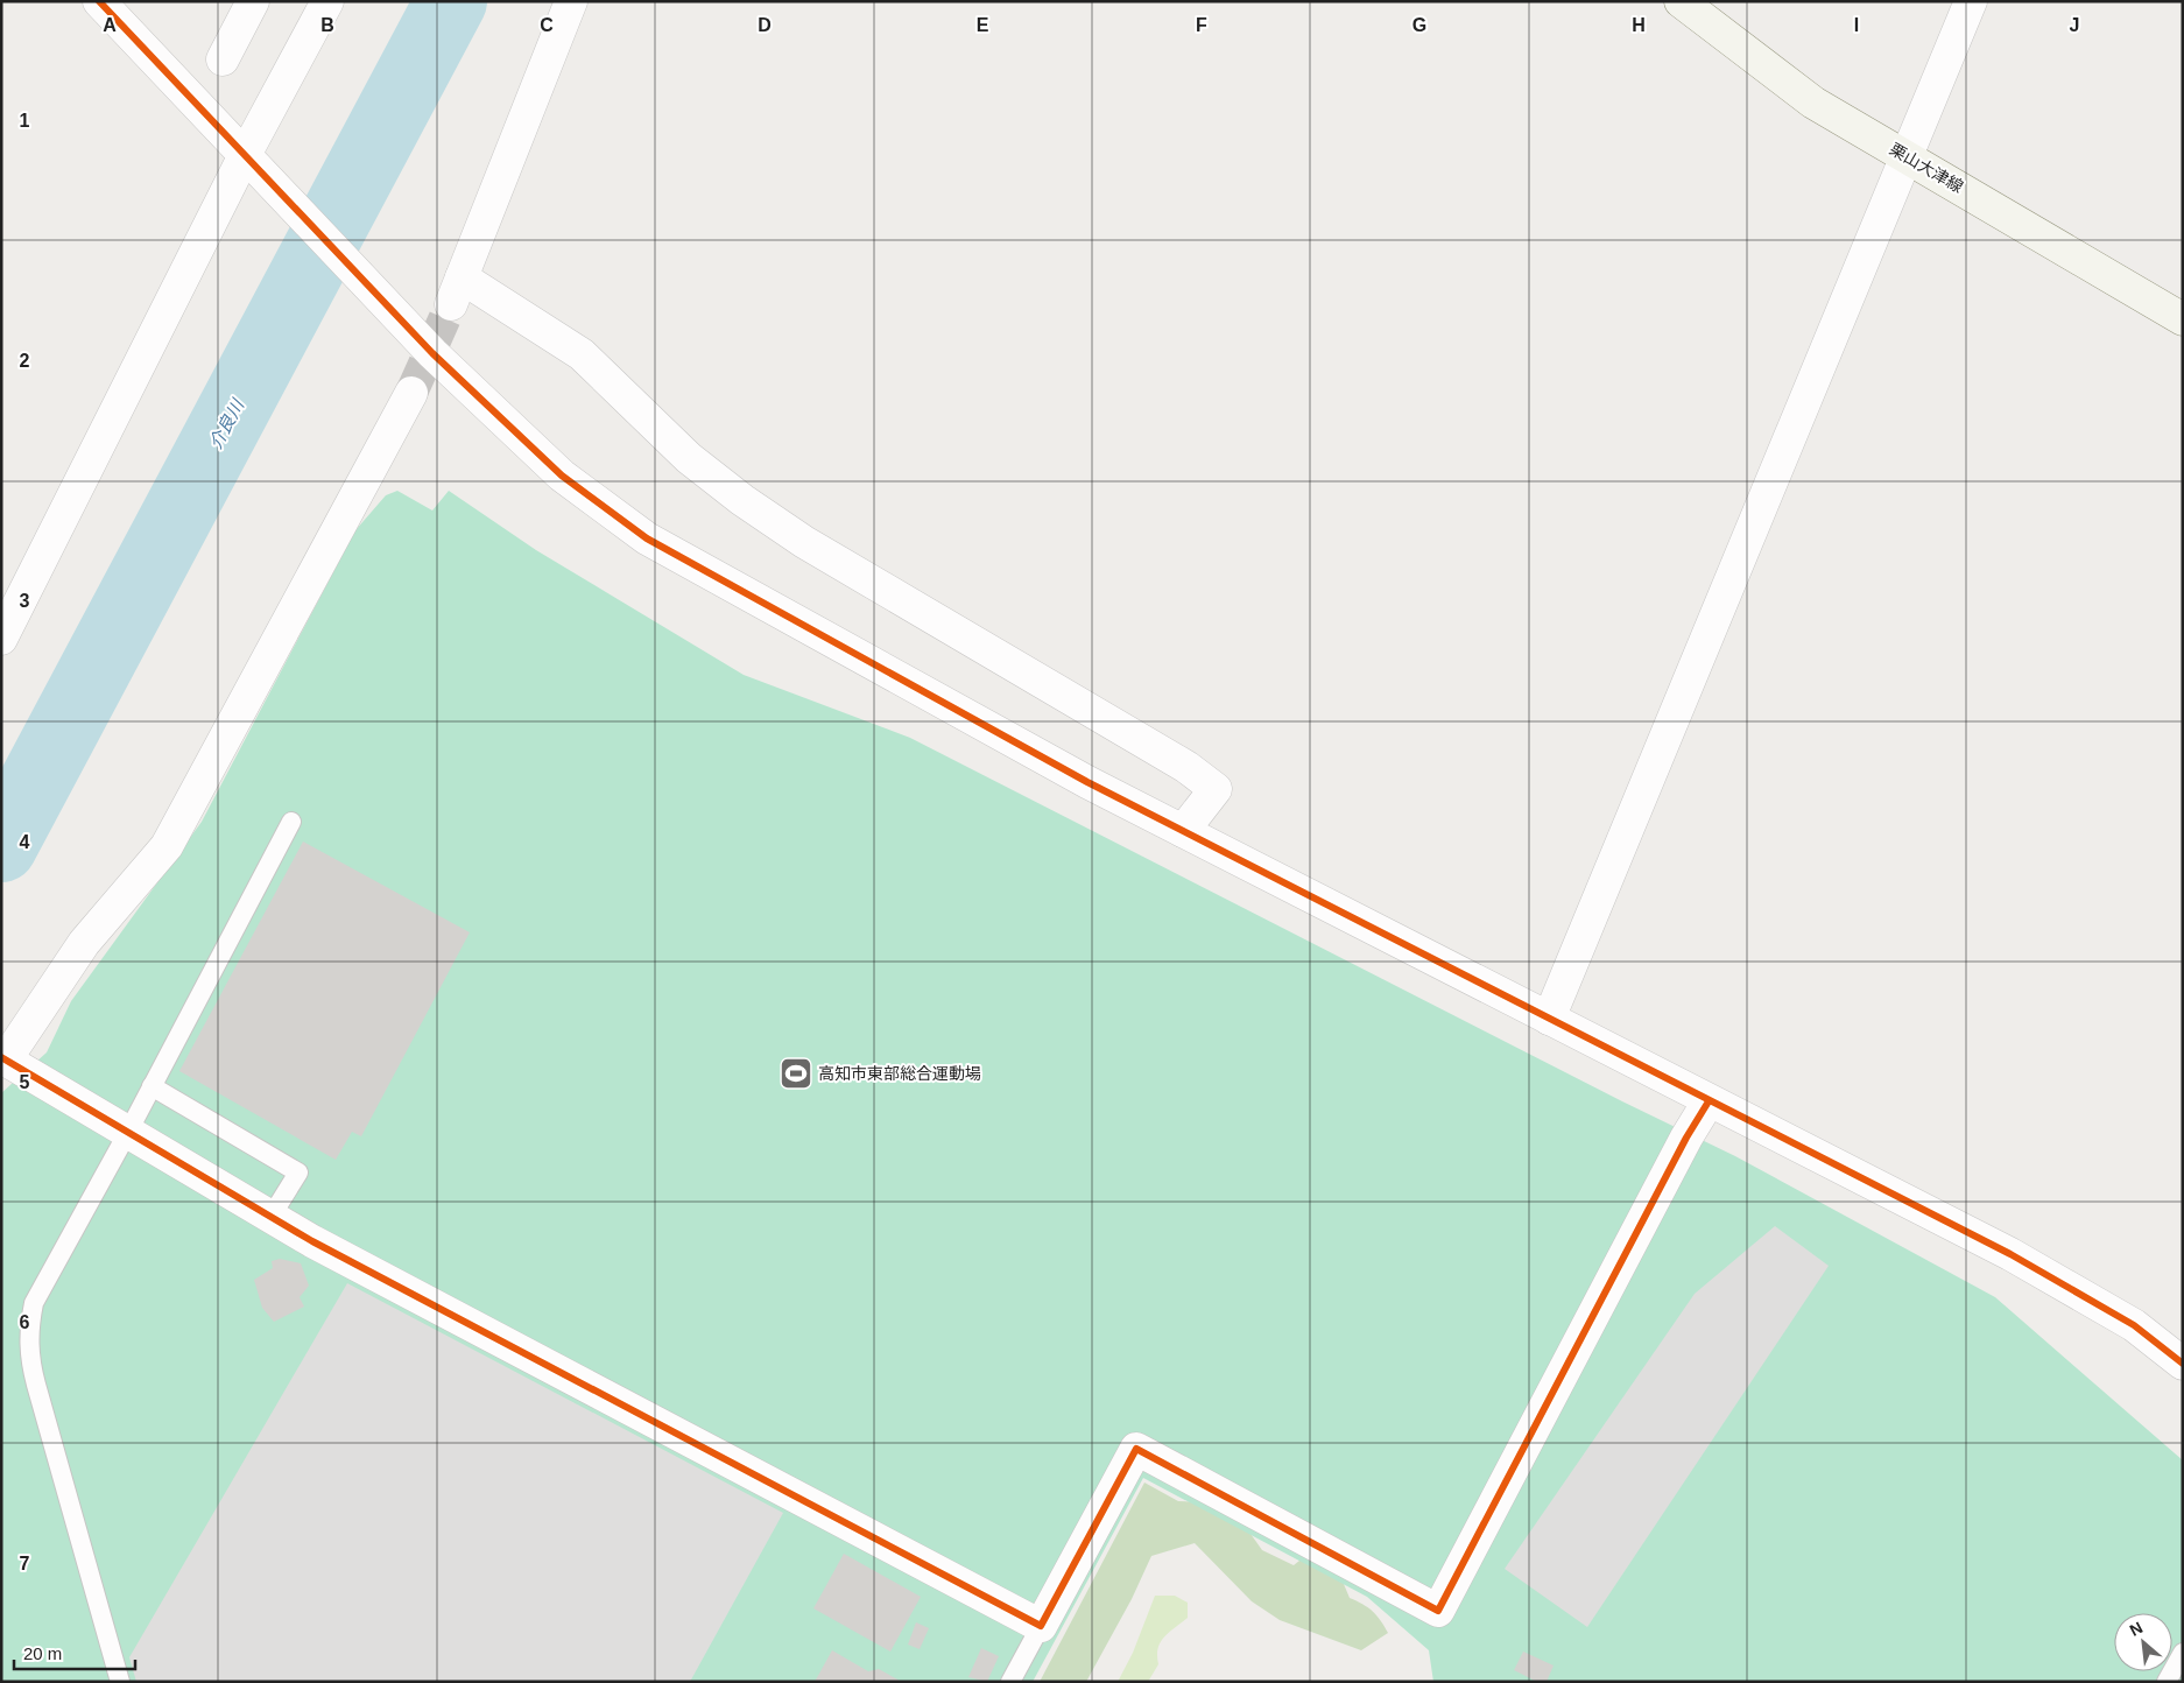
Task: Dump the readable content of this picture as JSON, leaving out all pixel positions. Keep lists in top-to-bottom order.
{
  "streets": {
    "main road": ["栗山大津線"]
  },
  "water": ["介良川"],
  "places": {
    "sports": ["高知市東部総合運動場"]
  },
  "scale_bar": "20 m",
  "north": "top left",
  "grid": {
    "columns": [
      "A",
      "B",
      "C",
      "D",
      "E",
      "F",
      "G",
      "H",
      "I",
      "J"
    ],
    "rows": [
      "1",
      "2",
      "3",
      "4",
      "5",
      "6",
      "7"
    ]
  }
}
